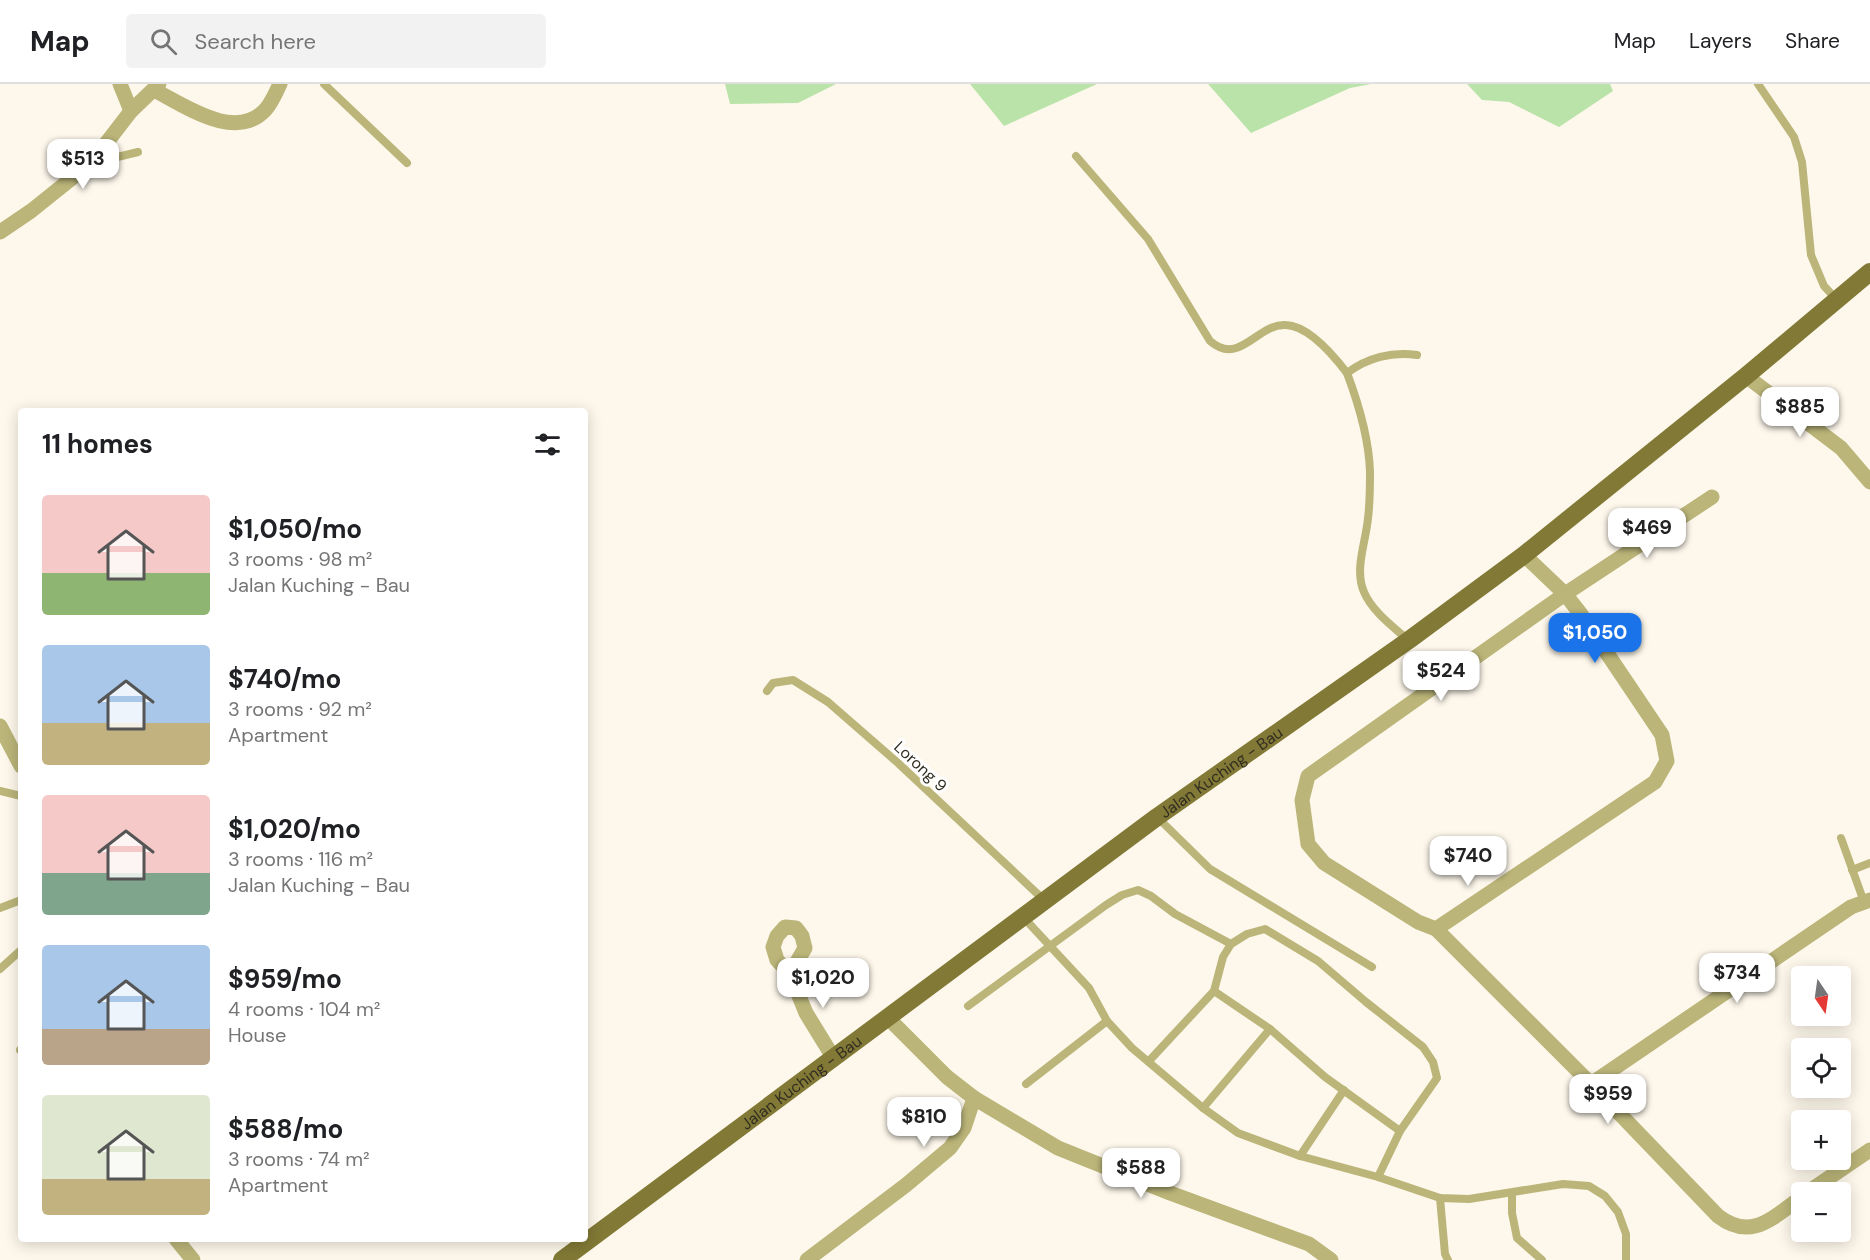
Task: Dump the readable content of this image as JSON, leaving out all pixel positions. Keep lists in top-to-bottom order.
{
  "streets": {
    "main road": ["Jalan Kuching - Bau"],
    "lane": ["Lorong 9"]
  },
  "crossings": [
    ["Lorong 9", "Jalan Kuching - Bau"]
  ],
  "north": "bottom",
  "page": {
    "header": "Map",
    "search": "Search here",
    "nav": ["Map", "Layers", "Share"],
    "price": [
      "$513",
      "$885",
      "$469",
      "$1,050",
      "$524",
      "$740",
      "$734",
      "$1,020",
      "$959",
      "$810",
      "$588"
    ],
    "heading": "11 homes",
    "list": [
      {
        "name": "$1,050/mo",
        "note": "3 rooms · 98 m² · Jalan Kuching - Bau"
      },
      {
        "name": "$740/mo",
        "note": "3 rooms · 92 m² · Apartment"
      },
      {
        "name": "$1,020/mo",
        "note": "3 rooms · 116 m² · Jalan Kuching - Bau"
      },
      {
        "name": "$959/mo",
        "note": "4 rooms · 104 m² · House"
      },
      {
        "name": "$588/mo",
        "note": "3 rooms · 74 m² · Apartment"
      }
    ],
    "map_buttons": ["+", "−"]
  }
}
